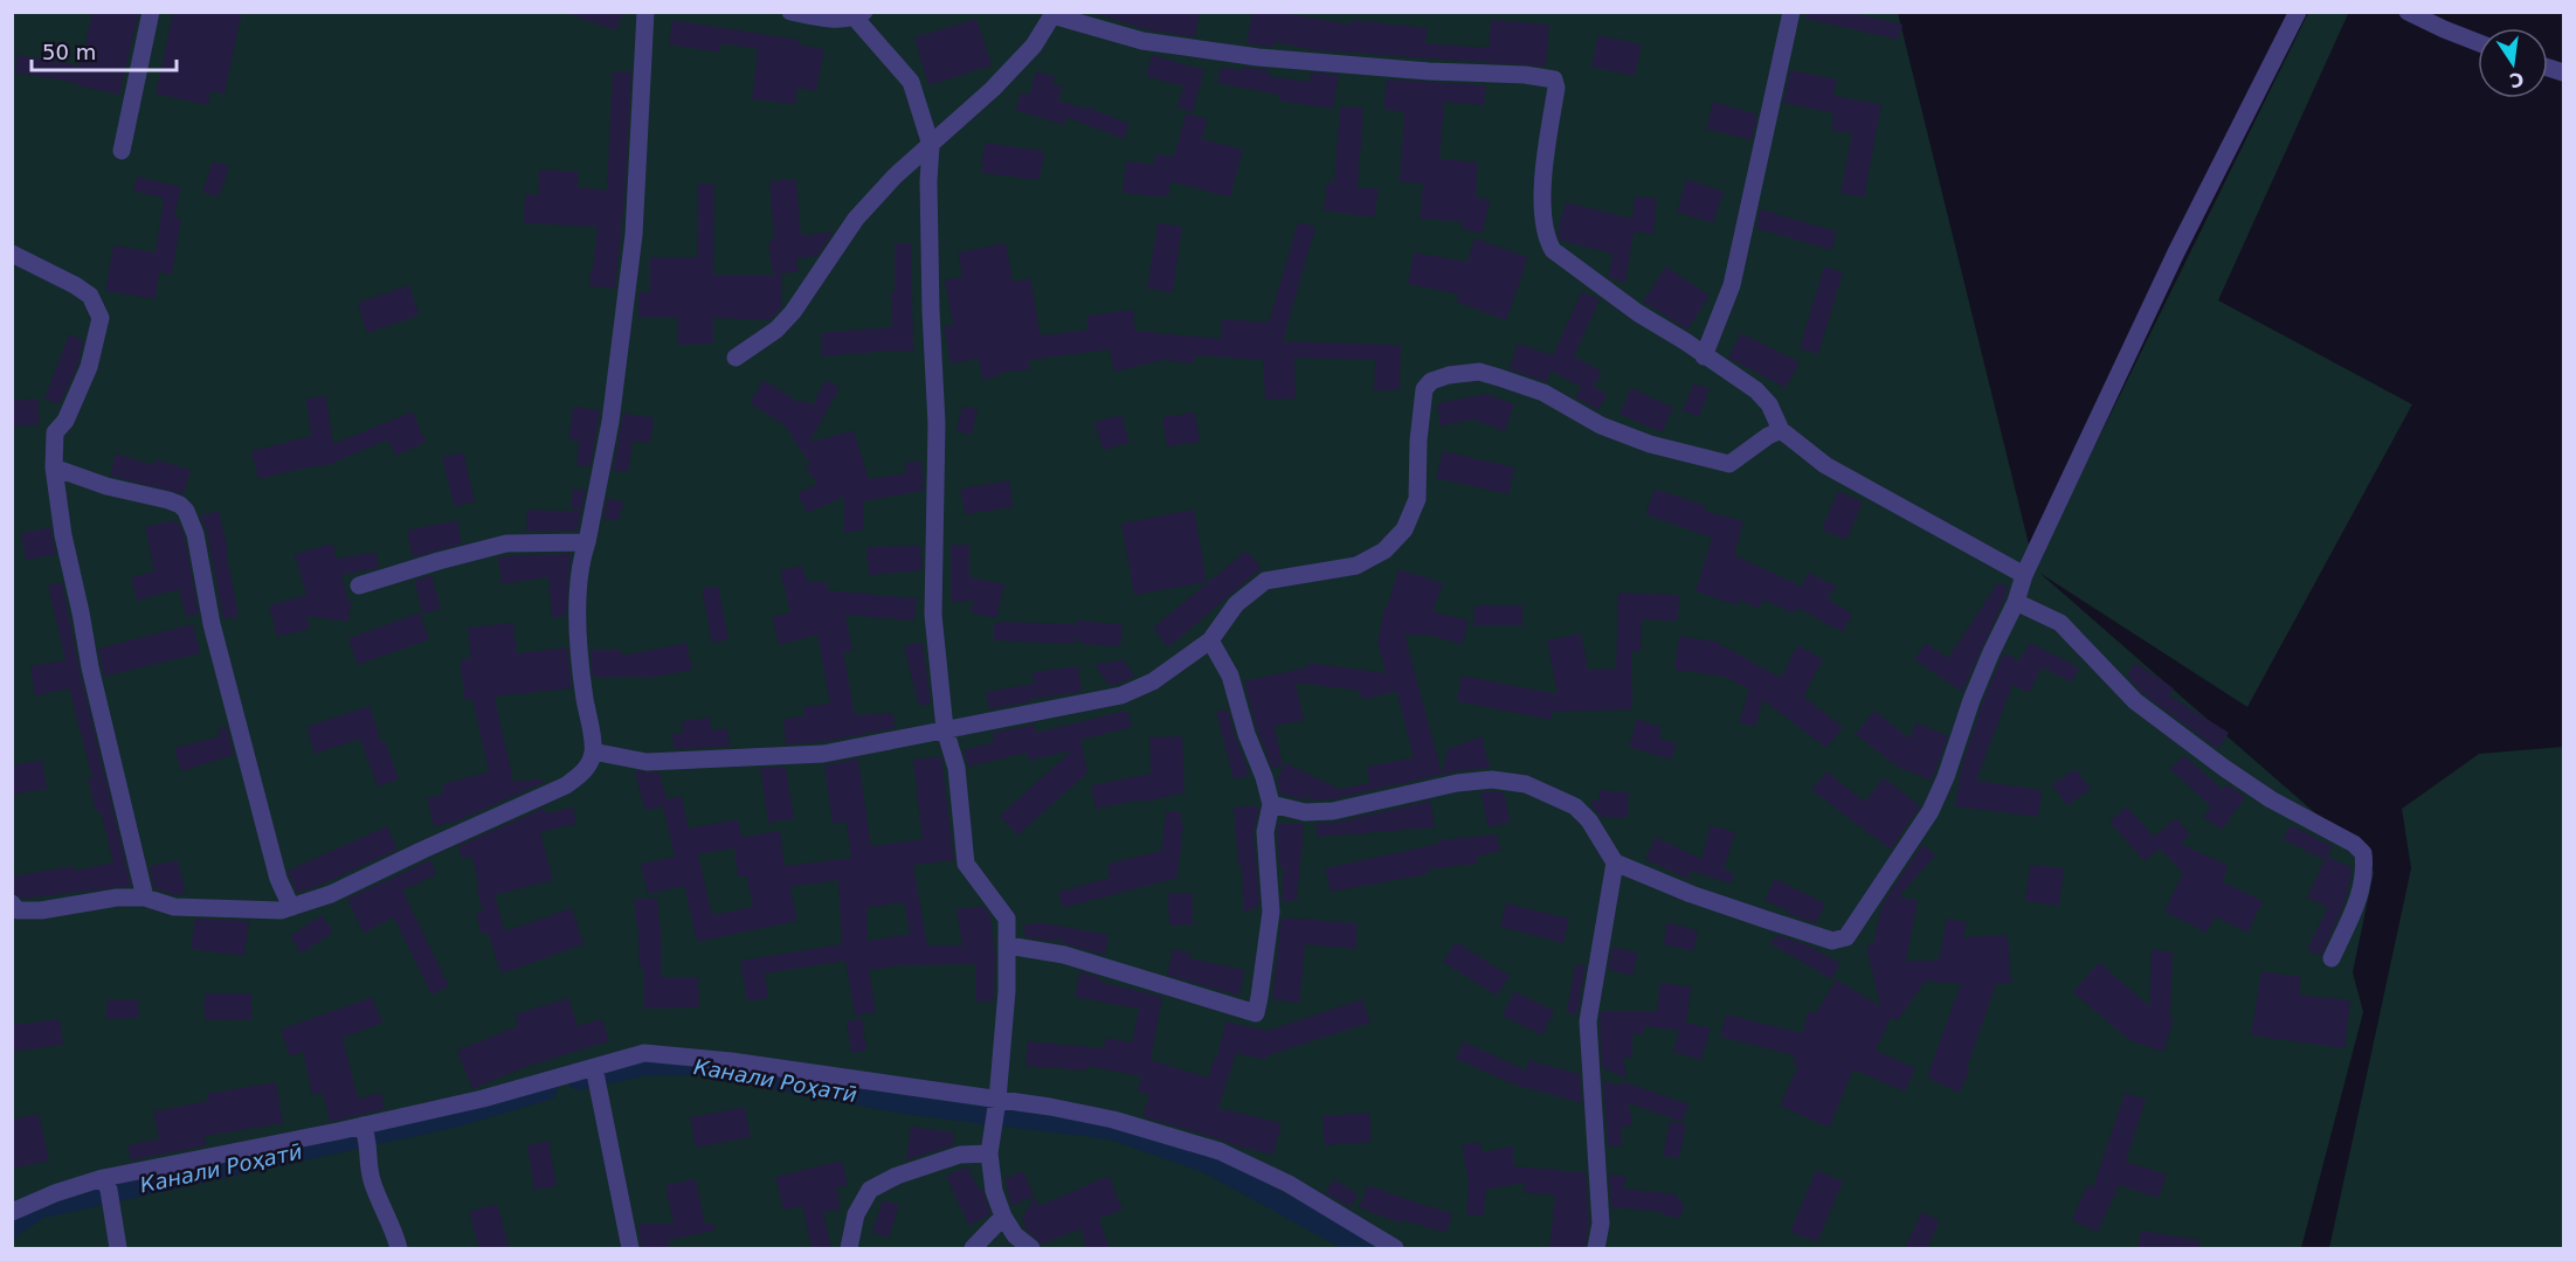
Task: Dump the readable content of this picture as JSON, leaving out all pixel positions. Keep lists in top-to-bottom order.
{
  "water": ["Канали Роҳатӣ"],
  "scale_bar": "50 m",
  "north": "bottom"
}
